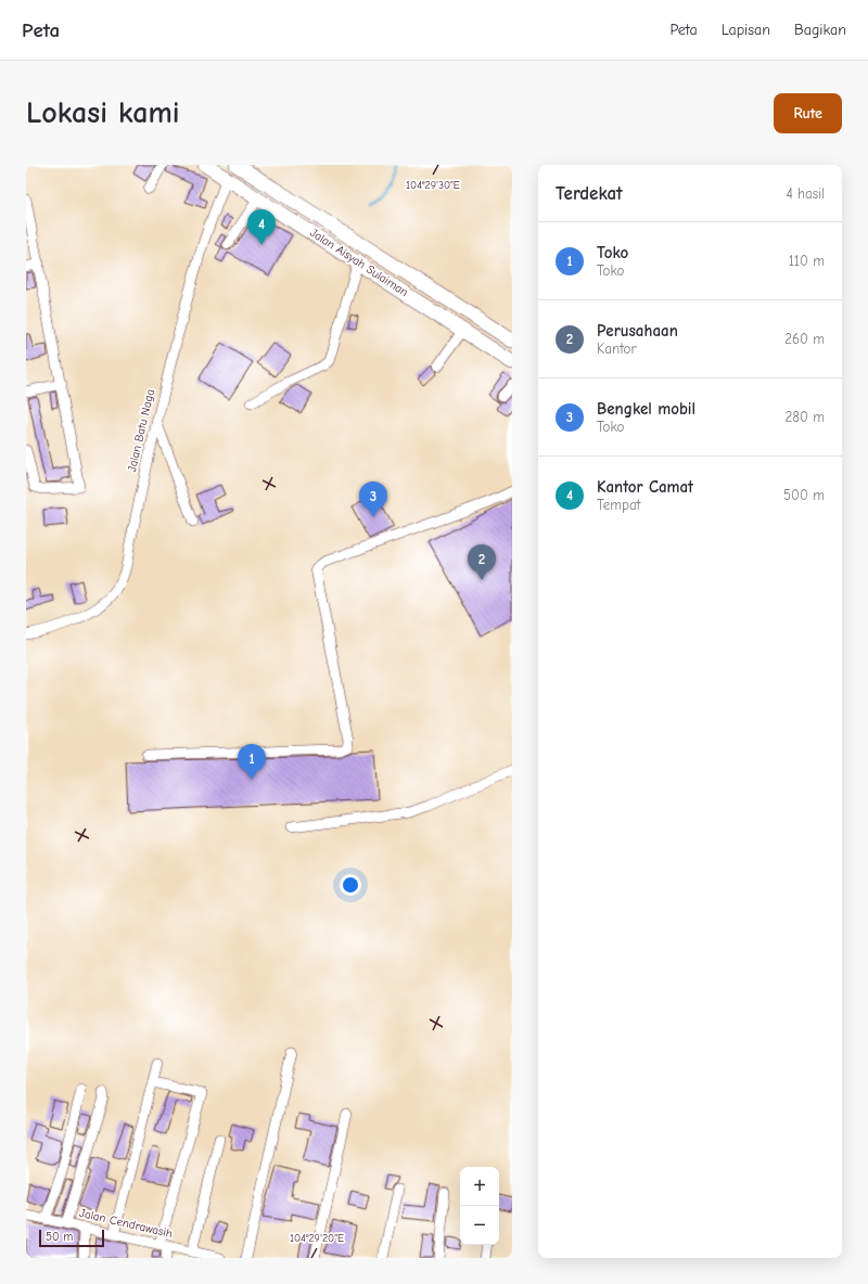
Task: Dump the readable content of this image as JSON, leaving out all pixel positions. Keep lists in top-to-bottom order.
{
  "streets": {
    "highway": ["Jalan Aisyah Sulaiman"],
    "street": ["Jalan Batu Naga", "Jalan Cendrawasih"]
  },
  "crossings": [
    ["Jalan Aisyah Sulaiman", "Jalan Batu Naga"]
  ],
  "scale_bar": "50 m",
  "page": {
    "header": "Peta",
    "nav": ["Peta", "Lapisan", "Bagikan"],
    "buttons": "Rute",
    "title": "Lokasi kami",
    "heading": ["Terdekat", "4 hasil"],
    "pins": [
      "4",
      "3",
      "2",
      "1"
    ],
    "list": [
      {
        "mark": "1",
        "name": "Toko",
        "note": "Toko",
        "value": "110 m"
      },
      {
        "mark": "2",
        "name": "Perusahaan",
        "note": "Kantor",
        "value": "260 m"
      },
      {
        "mark": "3",
        "name": "Bengkel mobil",
        "note": "Toko",
        "value": "280 m"
      },
      {
        "mark": "4",
        "name": "Kantor Camat",
        "note": "Tempat",
        "value": "500 m"
      }
    ],
    "map_buttons": ["+", "−"],
    "scale": "50 m"
  },
  "coordinates": ["104°29'30\"E", "104°29'20\"E"]
}
